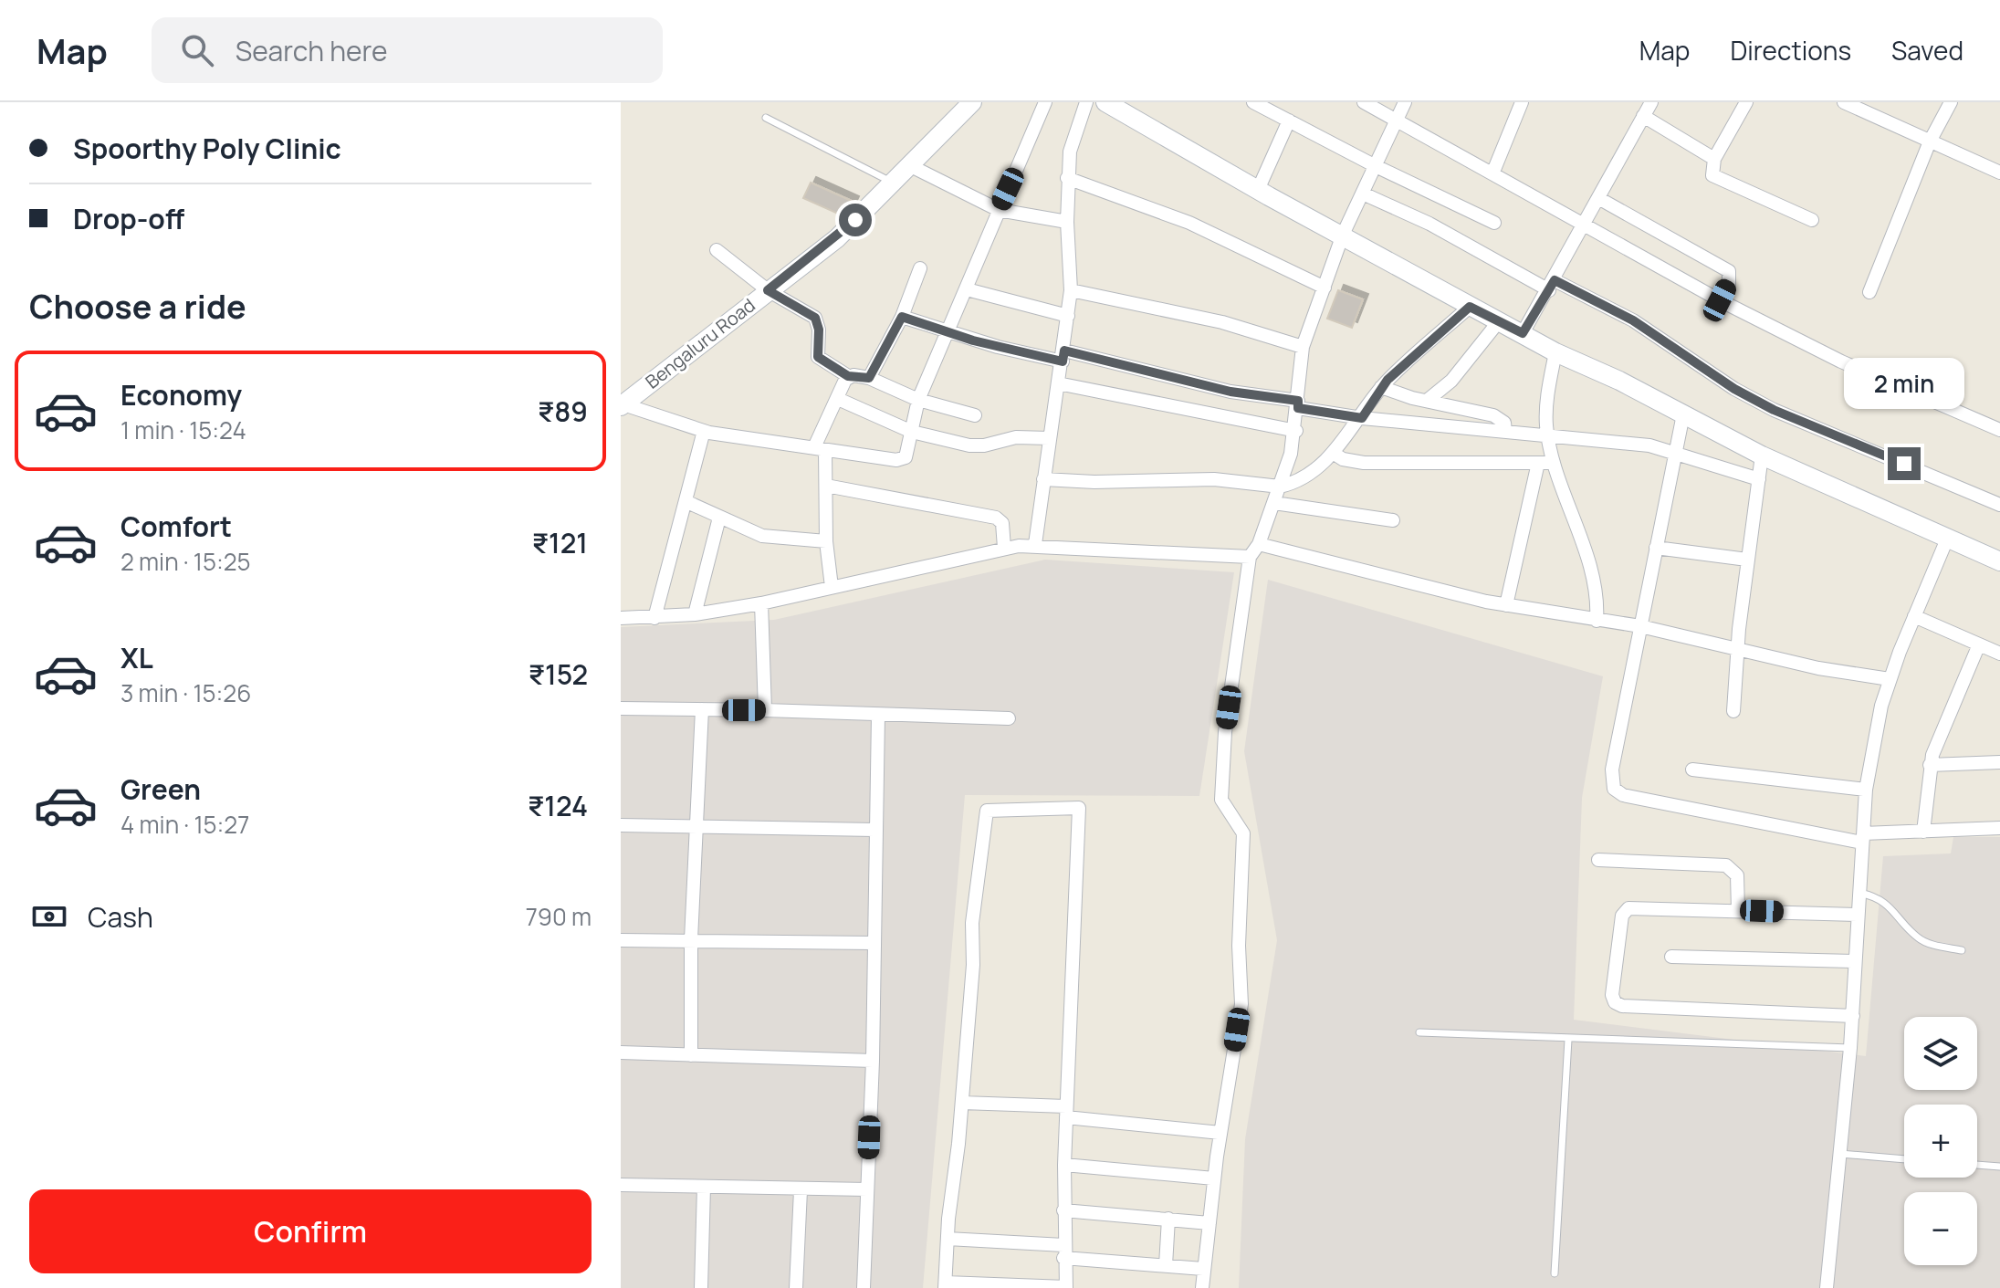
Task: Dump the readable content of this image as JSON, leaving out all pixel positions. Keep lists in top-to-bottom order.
{
  "streets": {
    "street": ["Bengaluru Road"]
  },
  "page": {
    "header": "Map",
    "search": "Search here",
    "nav": ["Map", "Directions", "Saved"],
    "banner": ["Spoorthy Poly Clinic", "Drop-off"],
    "heading": "Choose a ride",
    "list": [
      {
        "name": "Economy",
        "note": "1 min · 15:24",
        "value": "₹89"
      },
      {
        "name": "Comfort",
        "note": "2 min · 15:25",
        "value": "₹121"
      },
      {
        "name": "XL",
        "note": "3 min · 15:26",
        "value": "₹152"
      },
      {
        "name": "Green",
        "note": "4 min · 15:27",
        "value": "₹124"
      }
    ],
    "bubble": "2 min",
    "pay": ["Cash", "790 m"],
    "map_buttons": ["+", "−"],
    "buttons": "Confirm"
  }
}
